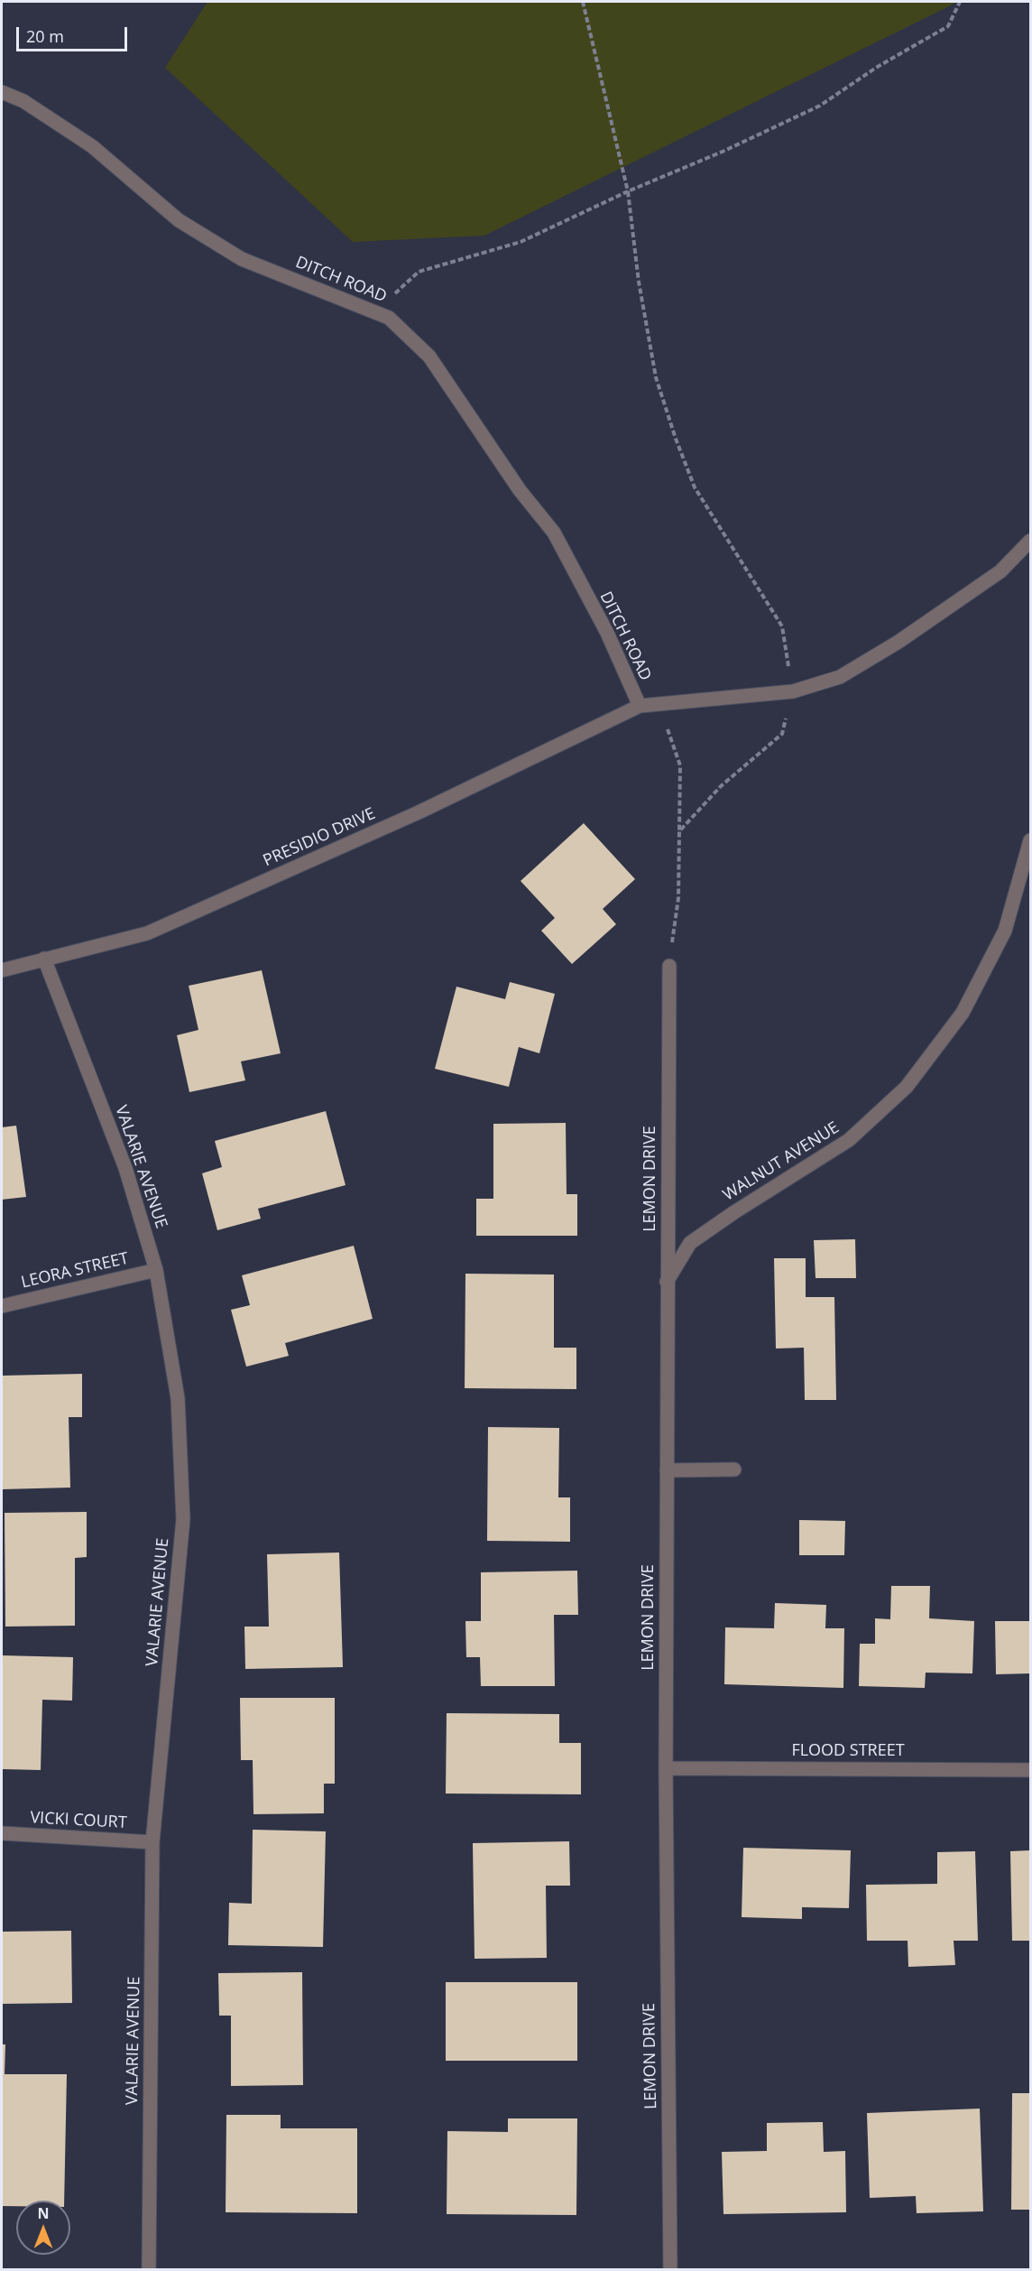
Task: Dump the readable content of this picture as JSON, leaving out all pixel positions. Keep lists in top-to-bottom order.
{
  "streets": {
    "street": [
      "DITCH ROAD",
      "PRESIDIO DRIVE",
      "WALNUT AVENUE",
      "VALARIE AVENUE",
      "LEMON DRIVE",
      "LEORA STREET",
      "FLOOD STREET",
      "VICKI COURT"
    ]
  },
  "crossings": [
    ["DITCH ROAD", "PRESIDIO DRIVE"],
    ["PRESIDIO DRIVE", "VALARIE AVENUE"],
    ["WALNUT AVENUE", "LEMON DRIVE"],
    ["VALARIE AVENUE", "LEORA STREET"],
    ["VALARIE AVENUE", "VICKI COURT"],
    ["LEMON DRIVE", "FLOOD STREET"]
  ],
  "scale_bar": "20 m",
  "north": "top"
}
